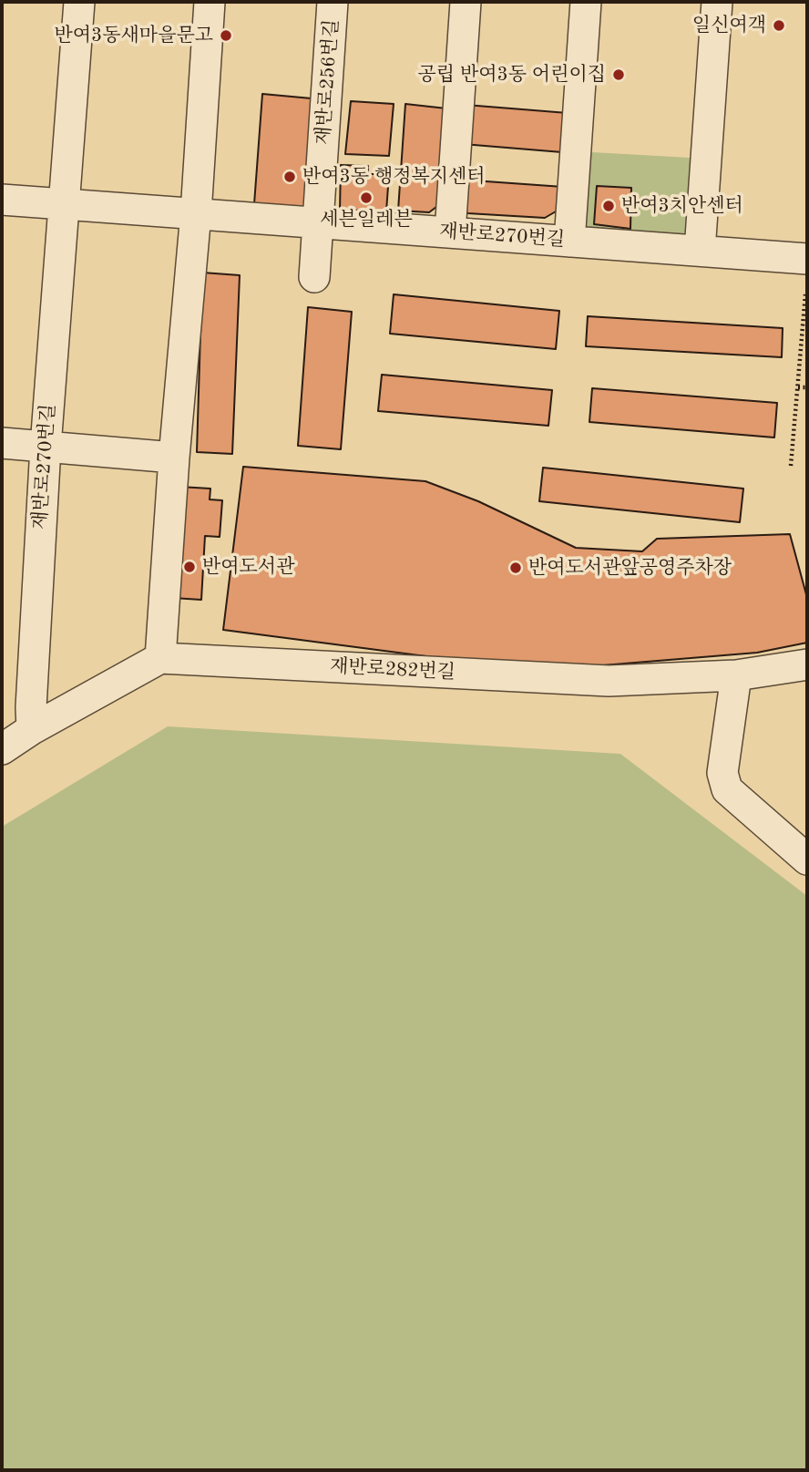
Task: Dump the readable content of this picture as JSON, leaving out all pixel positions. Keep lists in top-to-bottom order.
{
  "streets": {
    "street": ["재반로256번길", "재반로270번길", "재반로282번길"]
  },
  "crossings": [
    ["재반로256번길", "재반로270번길"]
  ],
  "places": [
    "일신여객",
    "반여3동새마을문고",
    "공립 반여3동 어린이집",
    "반여3동 행정복지센터",
    "세븐일레븐",
    "반여3치안센터",
    "반여도서관",
    "반여도서관앞공영주차장"
  ]
}
